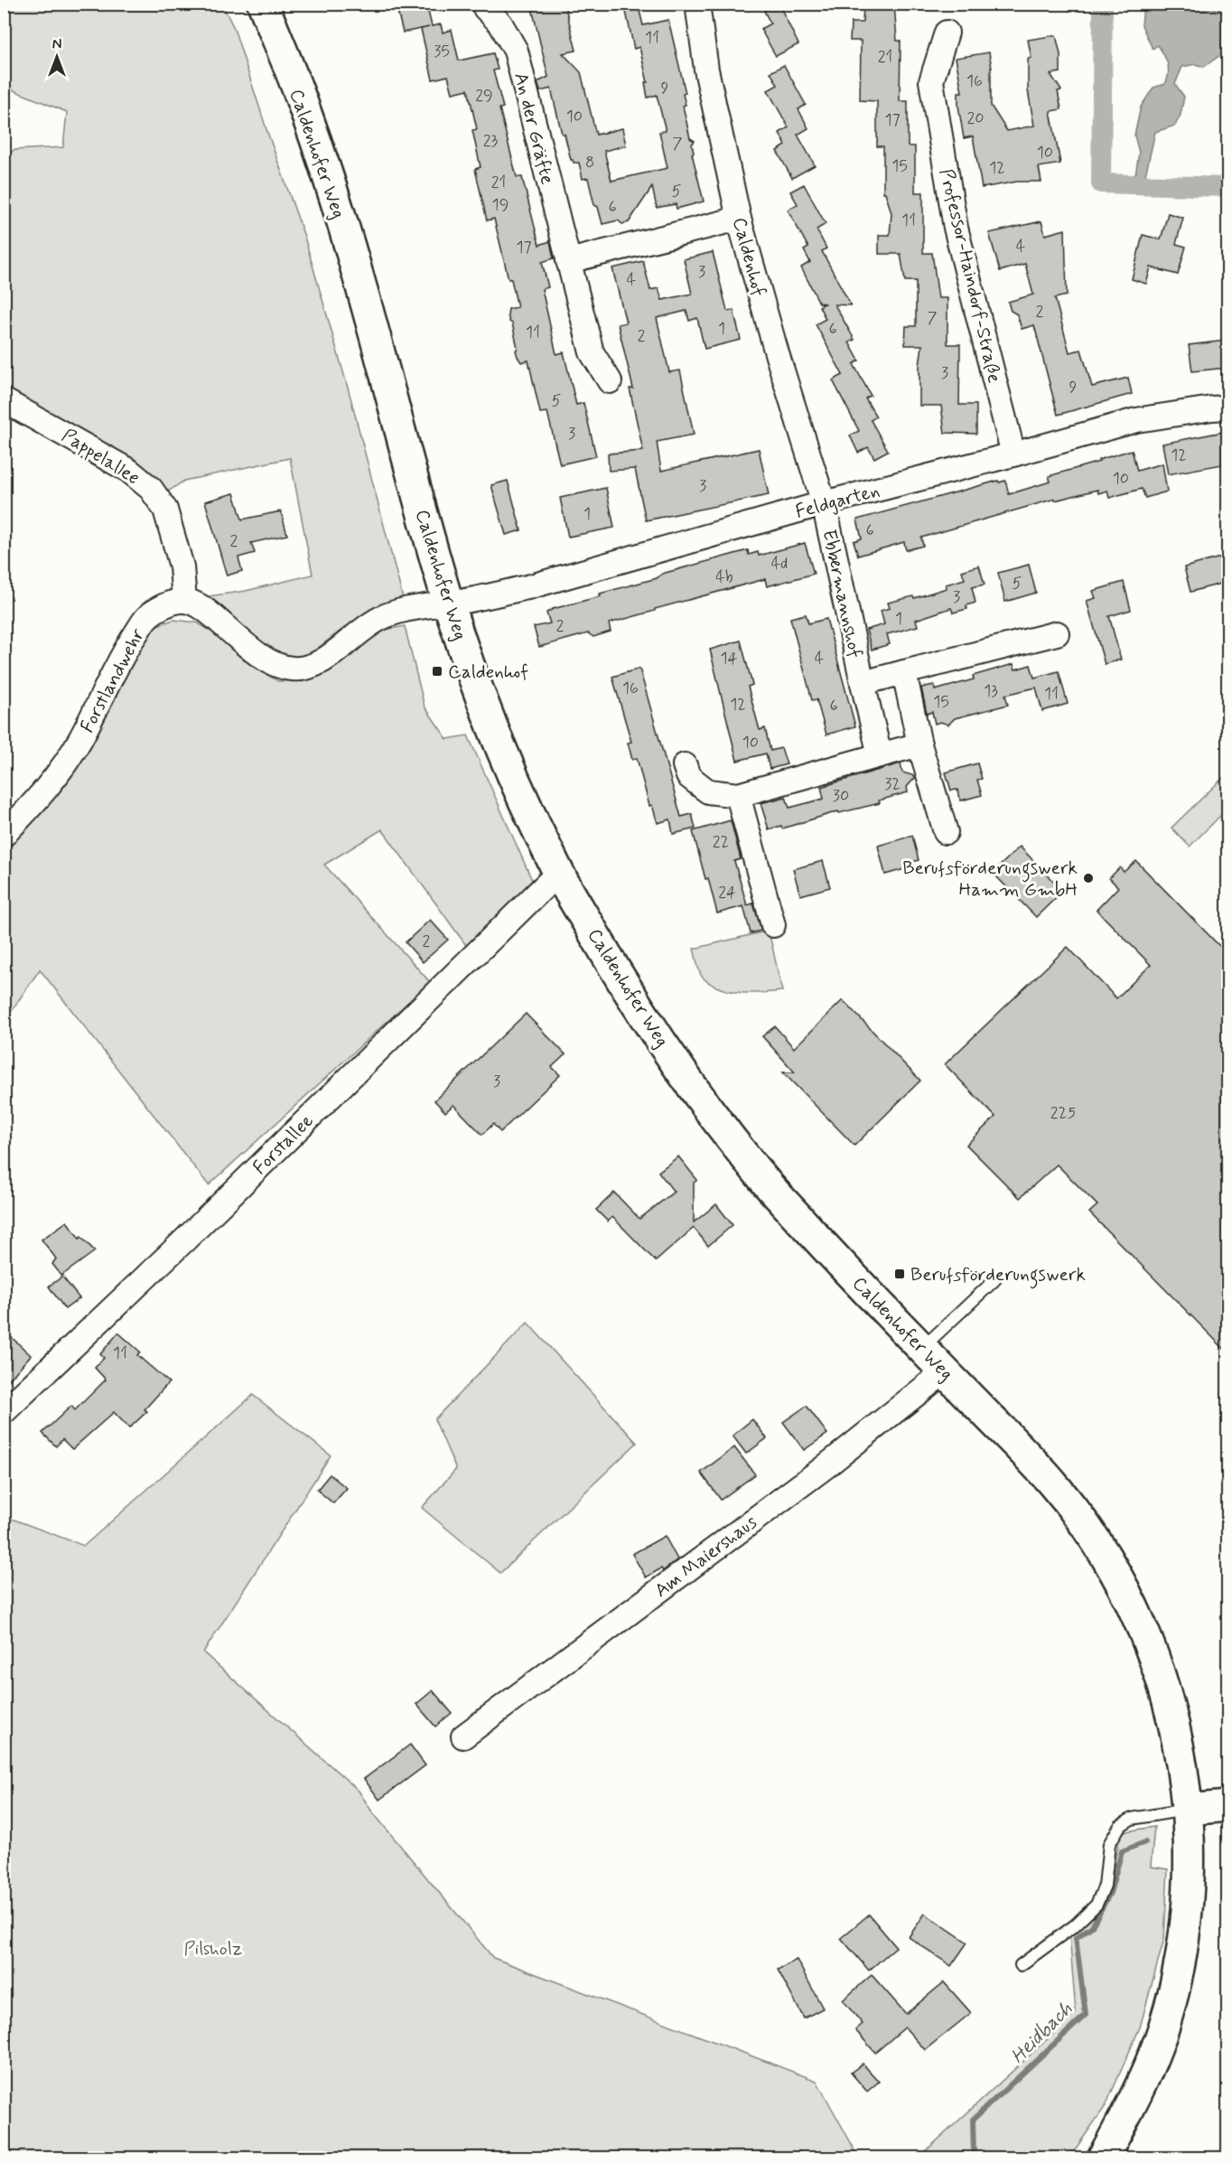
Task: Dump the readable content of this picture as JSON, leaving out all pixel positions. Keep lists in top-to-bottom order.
{
  "streets": {
    "main road": ["Caldenhofer Weg"],
    "street": [
      "An der Gräfte",
      "Caldenhof",
      "Professor-Haindorf-Straße",
      "Pappelallee",
      "Feldgarten",
      "Ebbermannshof",
      "Forstlandwehr",
      "Forstallee",
      "Am Maiershaus"
    ]
  },
  "crossings": [
    ["Caldenhofer Weg", "Feldgarten"],
    ["Caldenhofer Weg", "Forstallee"],
    ["Caldenhofer Weg", "Am Maiershaus"],
    ["Caldenhof", "Feldgarten"],
    ["Caldenhof", "Ebbermannshof"],
    ["Professor-Haindorf-Straße", "Feldgarten"],
    ["Pappelallee", "Forstlandwehr"],
    ["Feldgarten", "Ebbermannshof"]
  ],
  "water": ["Heidbach"],
  "parks": ["Pilsholz"],
  "places": {
    "transit": ["Caldenhof", "Berufsförderungswerk"],
    "other": ["Berufsförderungswerk Hamm GmbH"]
  },
  "house_numbers": [
    "11",
    "35",
    "21",
    "16",
    "9",
    "29",
    "10",
    "20",
    "17",
    "23",
    "7",
    "10",
    "8",
    "15",
    "12",
    "21",
    "5",
    "19",
    "6",
    "11",
    "4",
    "17",
    "3",
    "4",
    "2",
    "7",
    "1",
    "6",
    "11",
    "2",
    "3",
    "9",
    "5",
    "3",
    "12",
    "10",
    "3",
    "1",
    "6",
    "2",
    "4d",
    "4b",
    "5",
    "3",
    "1",
    "2",
    "14",
    "4",
    "16",
    "13",
    "11",
    "15",
    "12",
    "6",
    "10",
    "32",
    "30",
    "22",
    "24",
    "2",
    "3",
    "225",
    "11"
  ],
  "north": "top"
}
